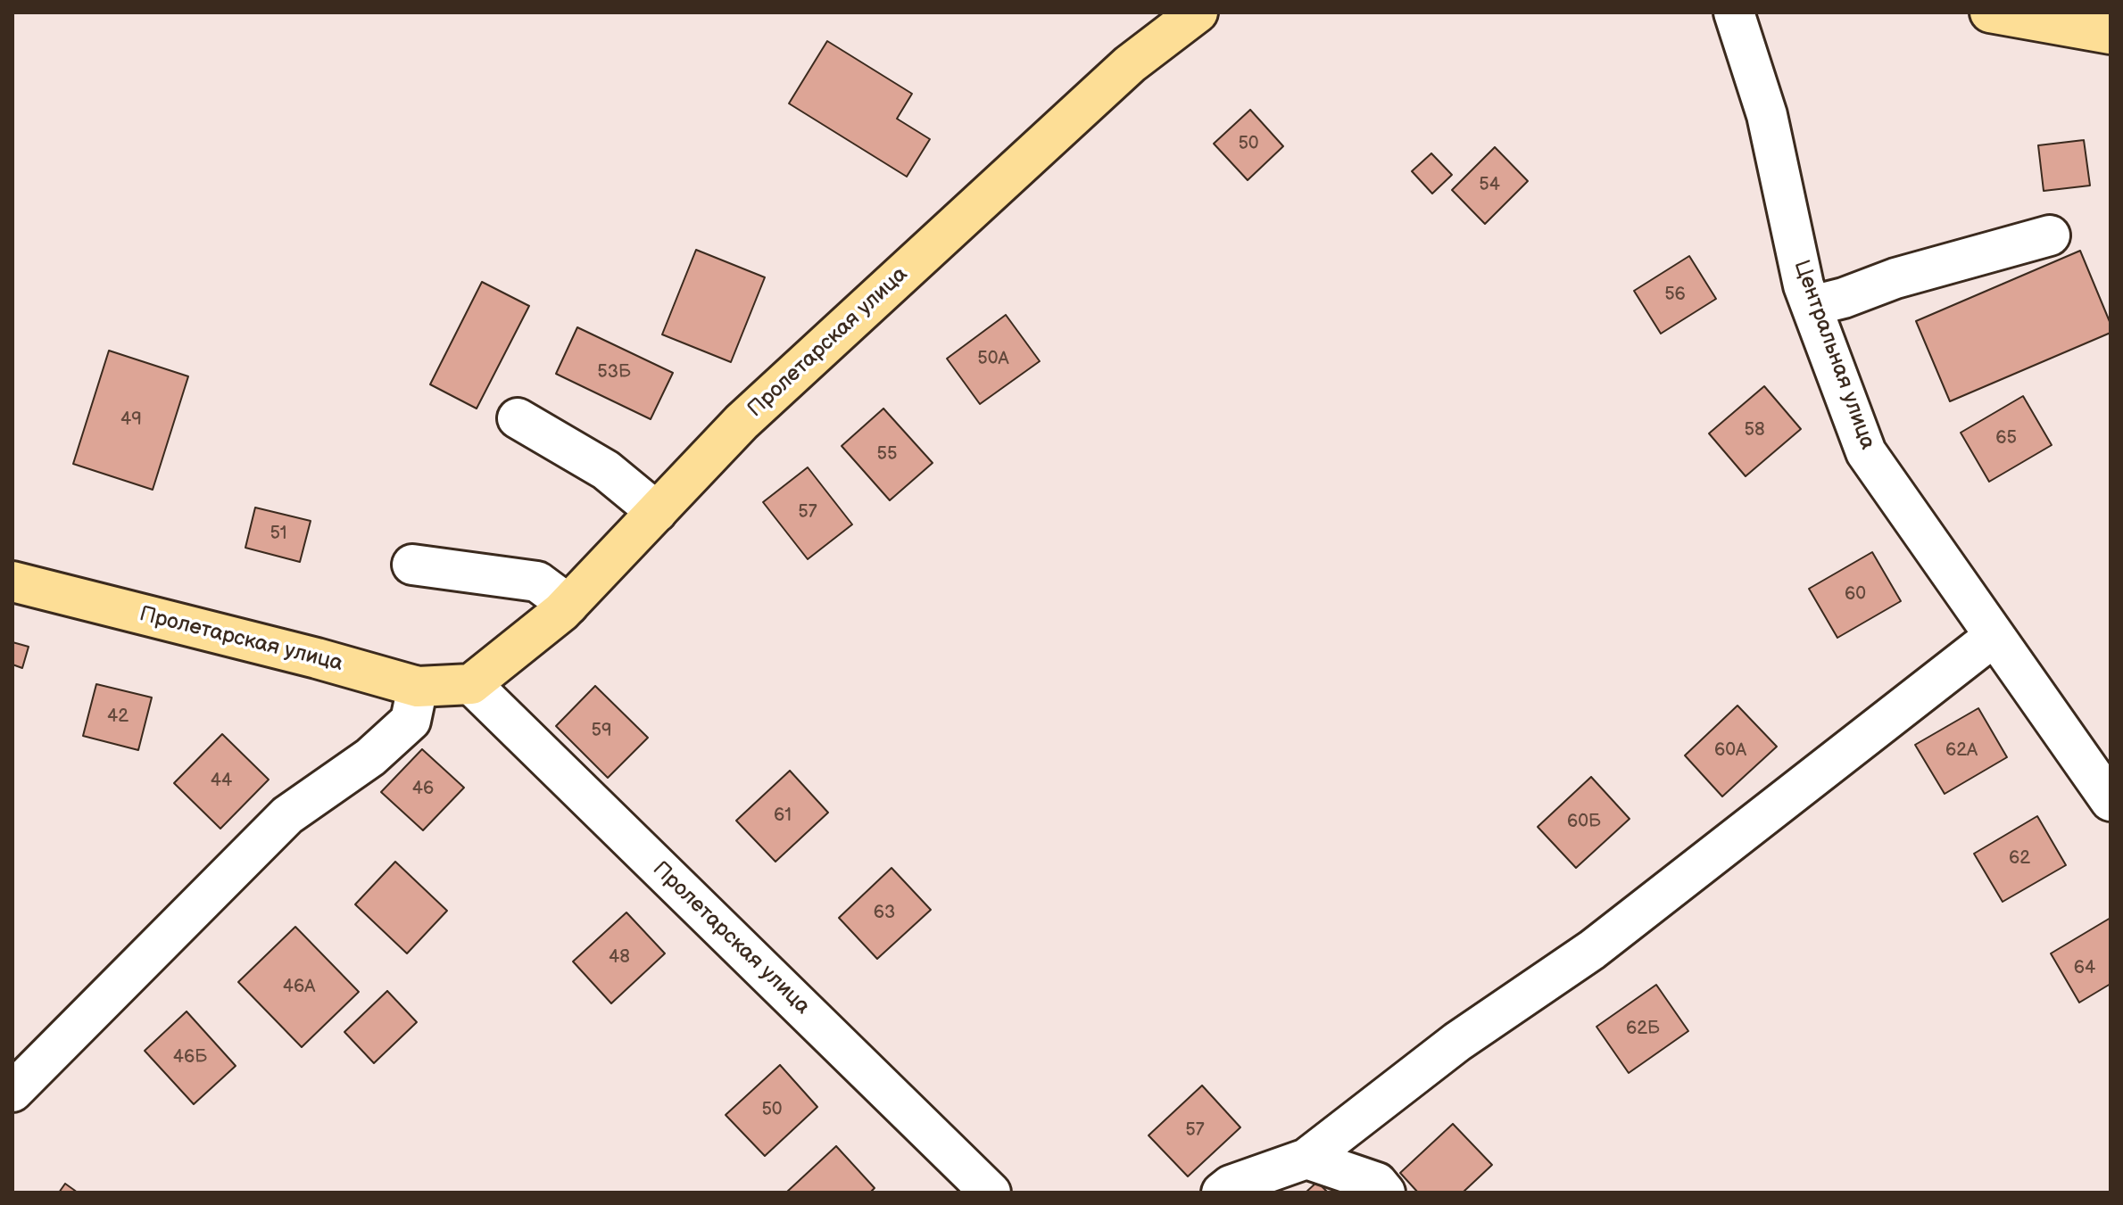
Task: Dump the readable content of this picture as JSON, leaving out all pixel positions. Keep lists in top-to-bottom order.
{
  "streets": {
    "main road": ["Пролетарская улица"],
    "street": ["Центральная улица"]
  },
  "house_numbers": [
    "50",
    "54",
    "56",
    "50А",
    "53Б",
    "49",
    "58",
    "65",
    "55",
    "57",
    "51",
    "60",
    "42",
    "59",
    "60А",
    "62А",
    "44",
    "46",
    "61",
    "60Б",
    "62",
    "63",
    "48",
    "64",
    "46А",
    "62Б",
    "46Б",
    "50",
    "57"
  ]
}
